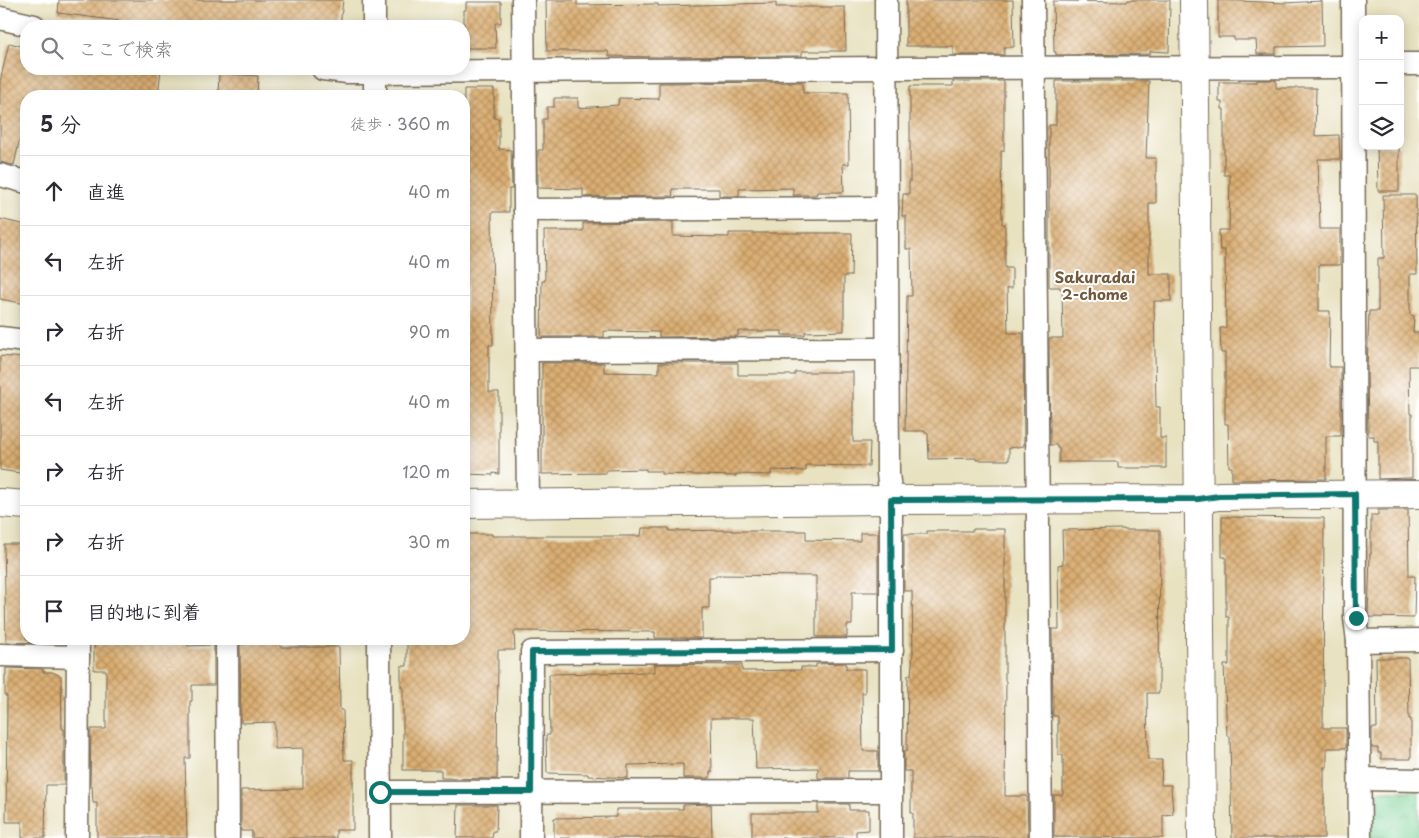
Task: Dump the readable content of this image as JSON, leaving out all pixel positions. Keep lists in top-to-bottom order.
{
  "districts": ["Sakuradai 2-chome"],
  "page": {
    "map_buttons": ["+", "−"],
    "search": "ここで検索",
    "heading": ["5 分", "徒歩 · 360 m"],
    "list": [
      ["直進", "40 m"],
      ["左折", "40 m"],
      ["右折", "90 m"],
      ["左折", "40 m"],
      ["右折", "120 m"],
      ["右折", "30 m"],
      "目的地に到着"
    ]
  }
}
